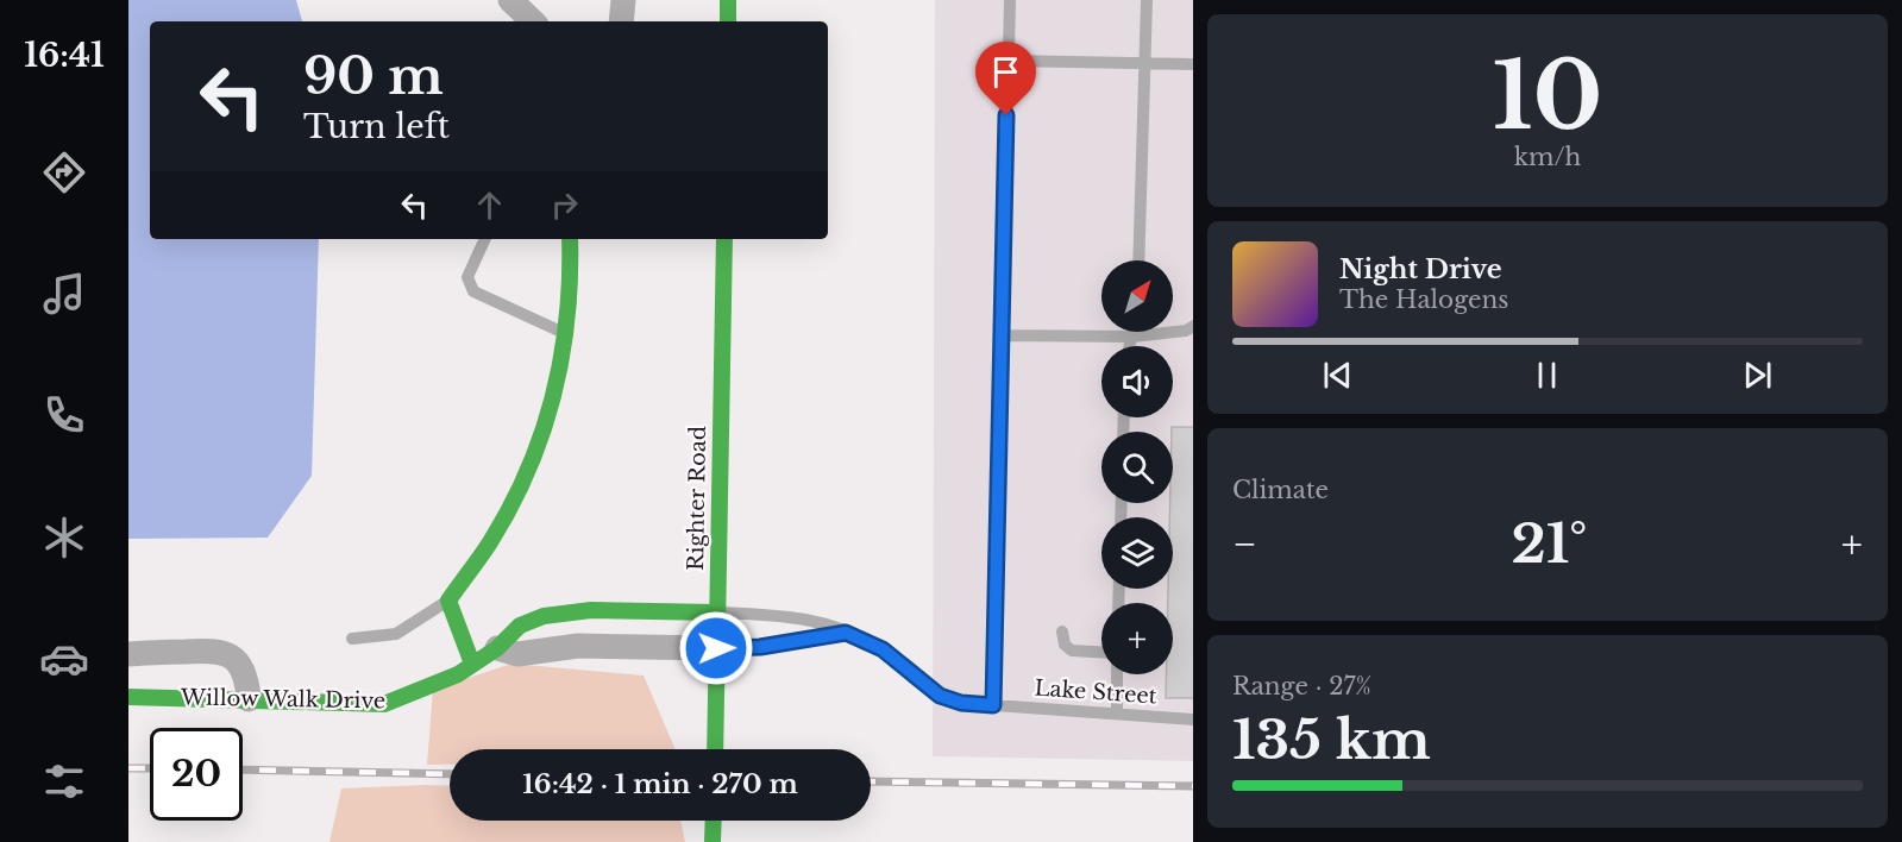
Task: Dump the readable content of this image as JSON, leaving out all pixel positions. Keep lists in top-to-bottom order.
{
  "streets": {
    "street": ["Righter Road", "Willow Walk Drive"],
    "lane": ["Lake Street"]
  },
  "crossings": [
    ["Righter Road", "Lake Street"],
    ["Righter Road", "Willow Walk Drive"],
    ["Lake Street", "Willow Walk Drive"]
  ],
  "north": "top right",
  "page": {
    "tabs": "16:41",
    "tile": [
      ["10", "km/h"],
      "Climate",
      ["Range · 27%", "135 km"]
    ],
    "turn": ["90 m", "Turn left"],
    "song": ["Night Drive", "The Halogens"],
    "map_buttons": "+",
    "heat": ["−", "21°", "+"],
    "limit": "20",
    "trip": "16:42 · 1 min · 270 m"
  }
}
